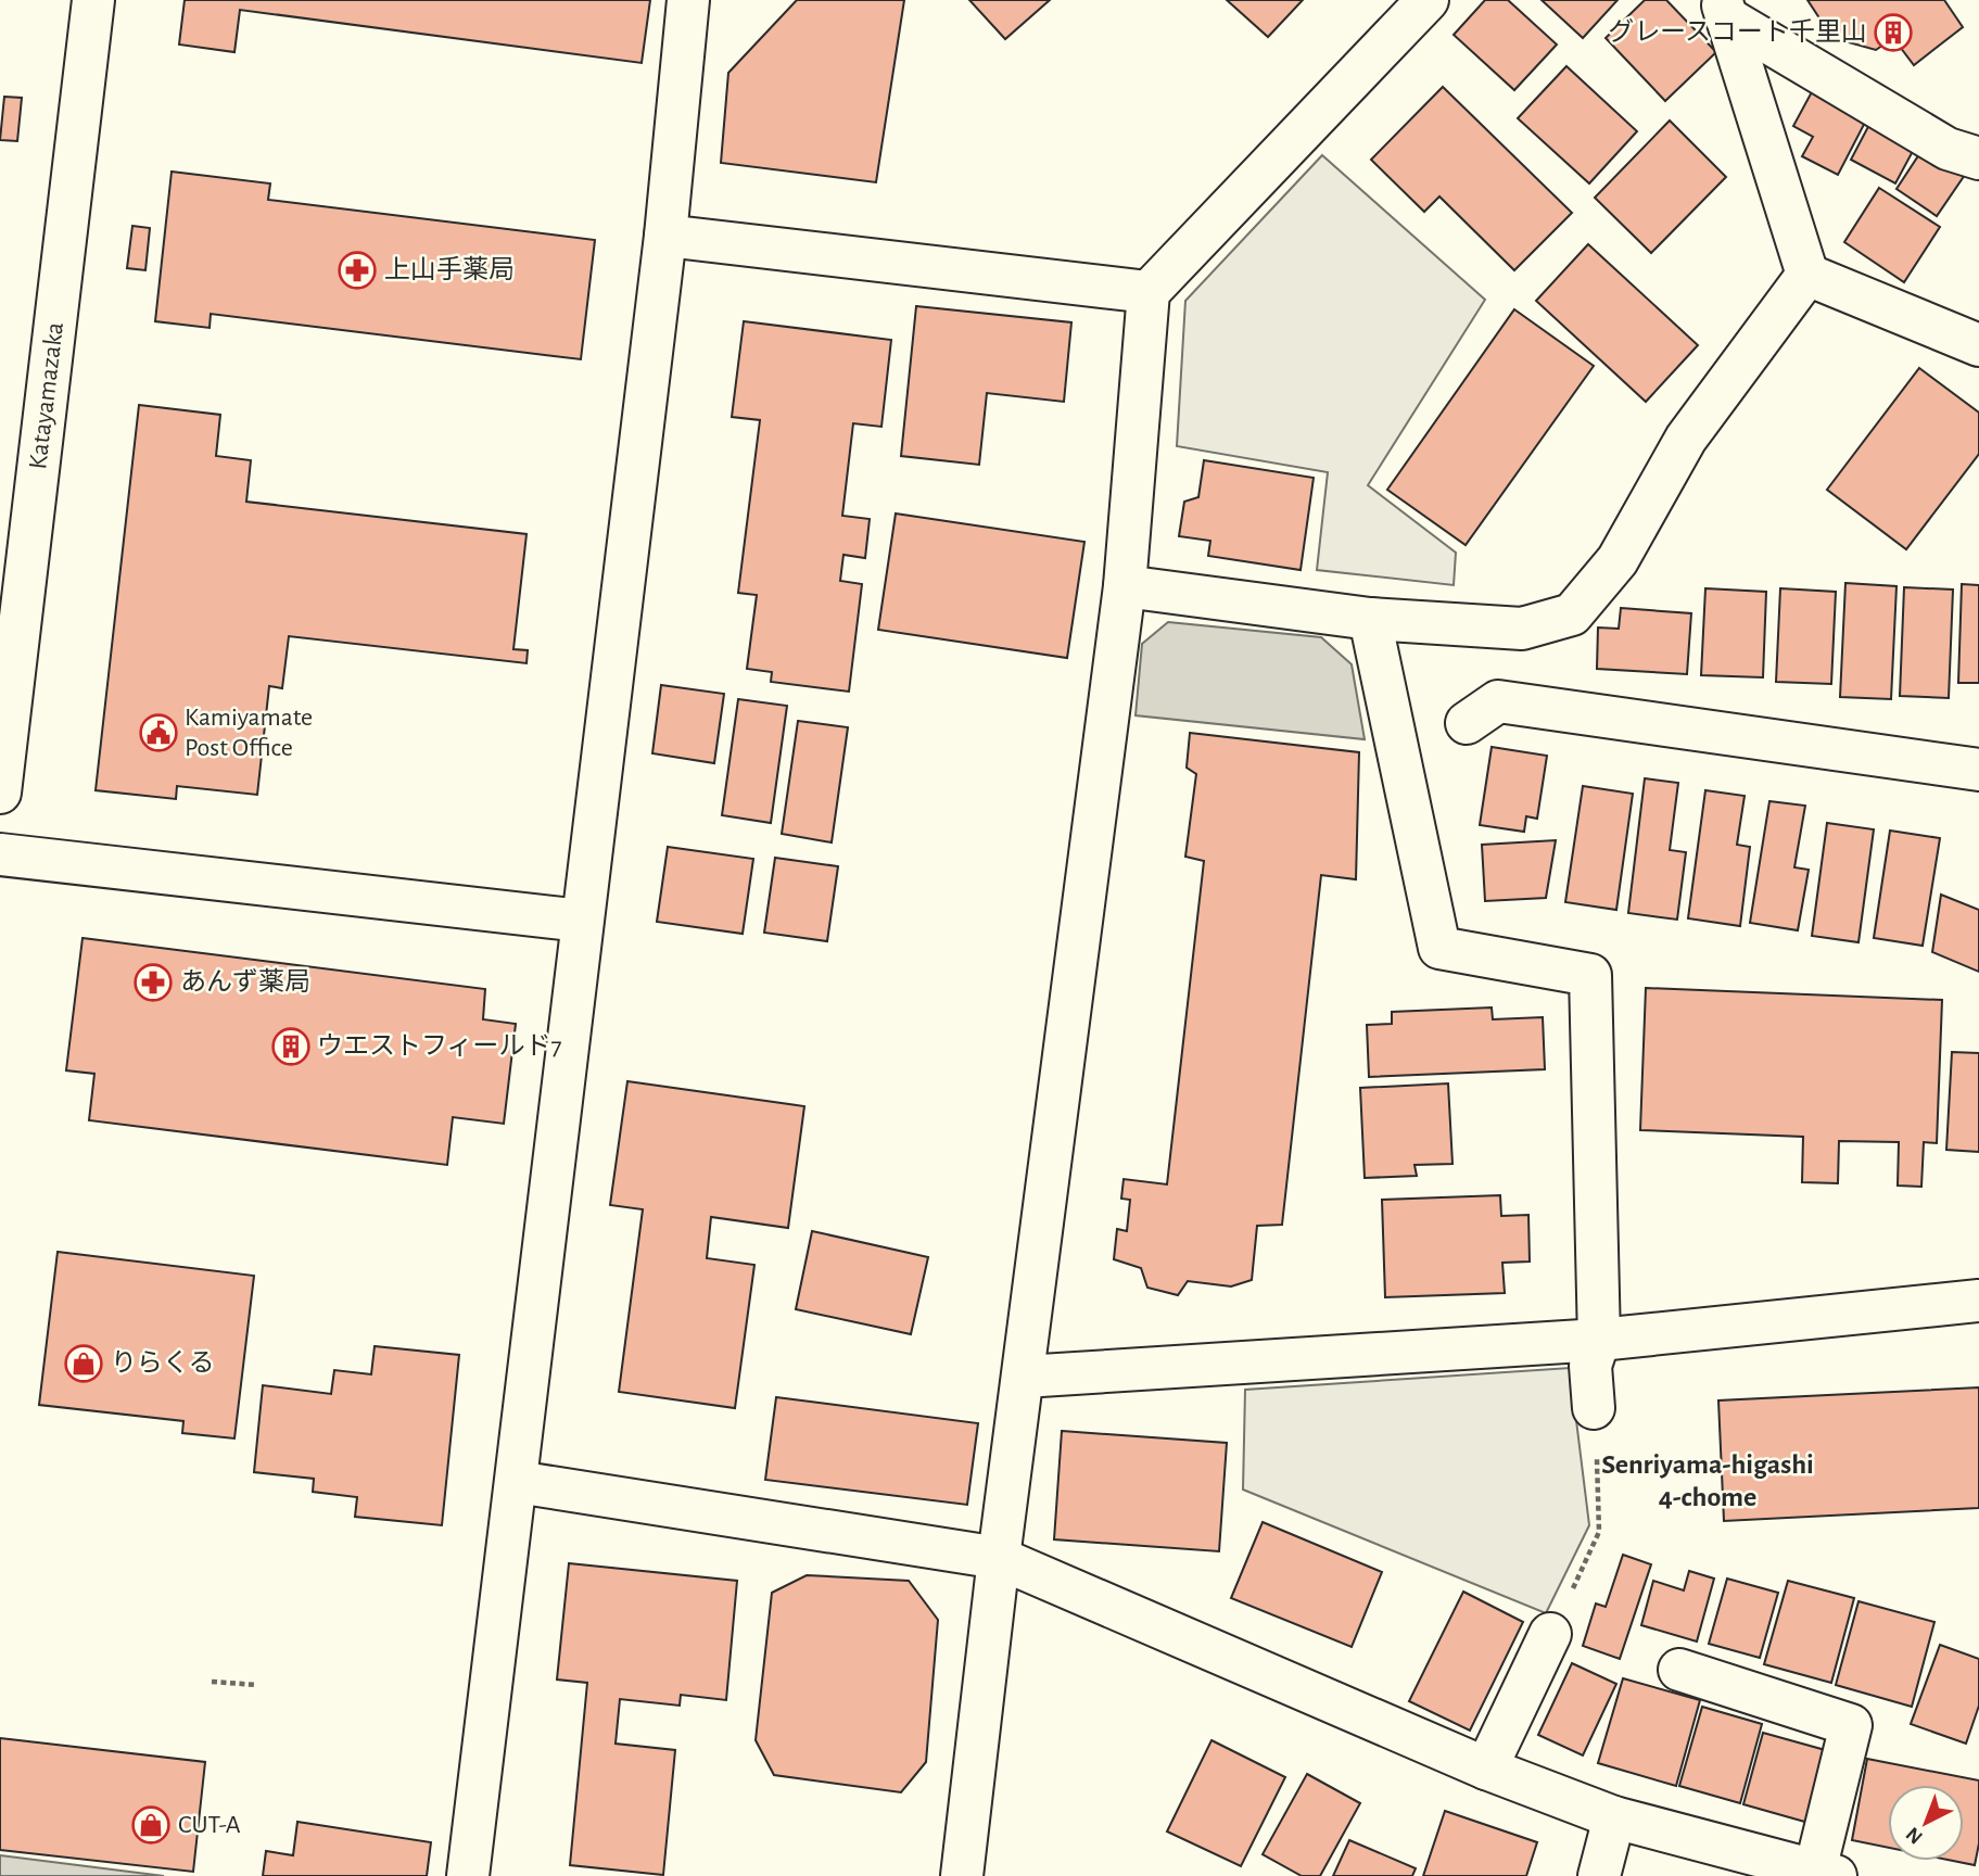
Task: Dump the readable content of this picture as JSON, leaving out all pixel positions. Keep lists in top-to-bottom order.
{
  "streets": {
    "street": ["Katayamazaka"]
  },
  "districts": ["Senriyama-higashi 4-chome"],
  "places": {
    "building": ["グレースコート千里山", "ウエストフィールド7"],
    "pharmacy": ["上山手薬局", "あんず薬局"],
    "public building": ["Kamiyamate Post Office"],
    "shop": ["りらくる", "CUT-A"]
  },
  "north": "bottom left"
}
